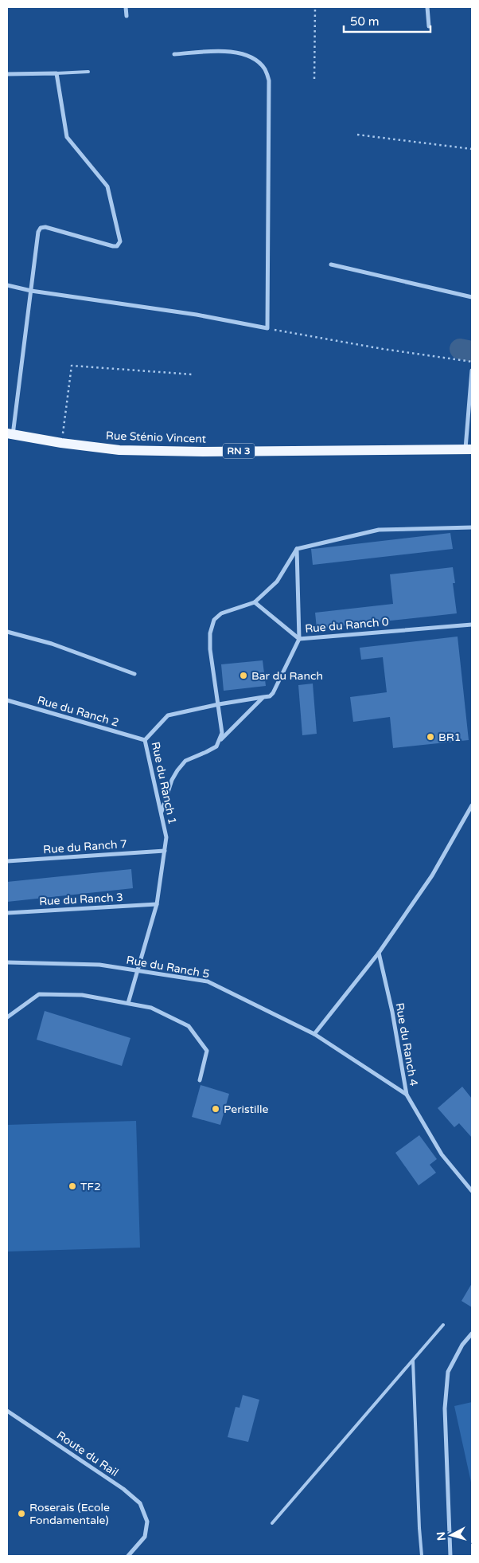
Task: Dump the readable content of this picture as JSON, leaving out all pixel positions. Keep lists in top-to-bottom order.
{
  "streets": {
    "main road": ["Rue Sténio Vincent", "RN 3"],
    "street": [
      "Rue du Ranch 0",
      "Rue du Ranch 2",
      "Rue du Ranch 1",
      "Rue du Ranch 7",
      "Rue du Ranch 3",
      "Rue du Ranch 5",
      "Rue du Ranch 4",
      "Route du Rail"
    ]
  },
  "crossings": [
    ["Rue du Ranch 0", "Rue du Ranch 1"],
    ["Rue du Ranch 2", "Rue du Ranch 1"],
    ["Rue du Ranch 1", "Rue du Ranch 7"],
    ["Rue du Ranch 1", "Rue du Ranch 3"],
    ["Rue du Ranch 1", "Rue du Ranch 5"],
    ["Rue du Ranch 5", "Rue du Ranch 4"]
  ],
  "places": [
    "Bar du Ranch",
    "BR1",
    "Peristille",
    "TF2",
    "Roserais (Ecole Fondamentale)"
  ],
  "scale_bar": "50 m",
  "north": "left"
}
